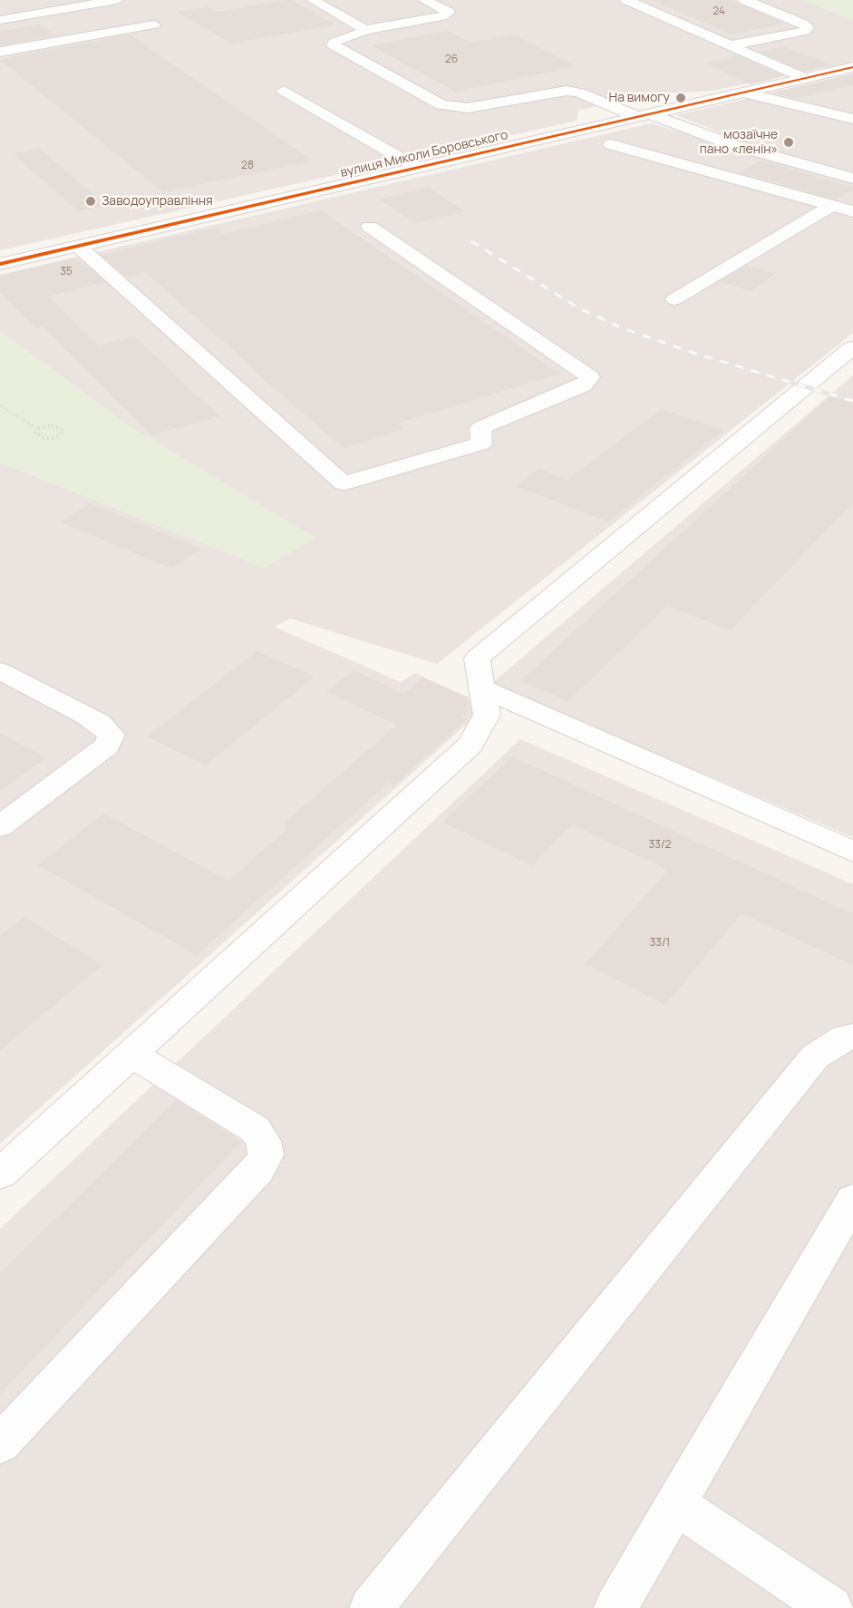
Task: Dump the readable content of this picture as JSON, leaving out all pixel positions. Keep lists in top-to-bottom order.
{
  "streets": {
    "street": ["вулиця Миколи Боровського"]
  },
  "places": ["На вимогу", "мозаїчне пано «ленін»", "Заводоуправління"],
  "house_numbers": [
    "24",
    "26",
    "28",
    "35",
    "33/2",
    "33/1"
  ]
}
